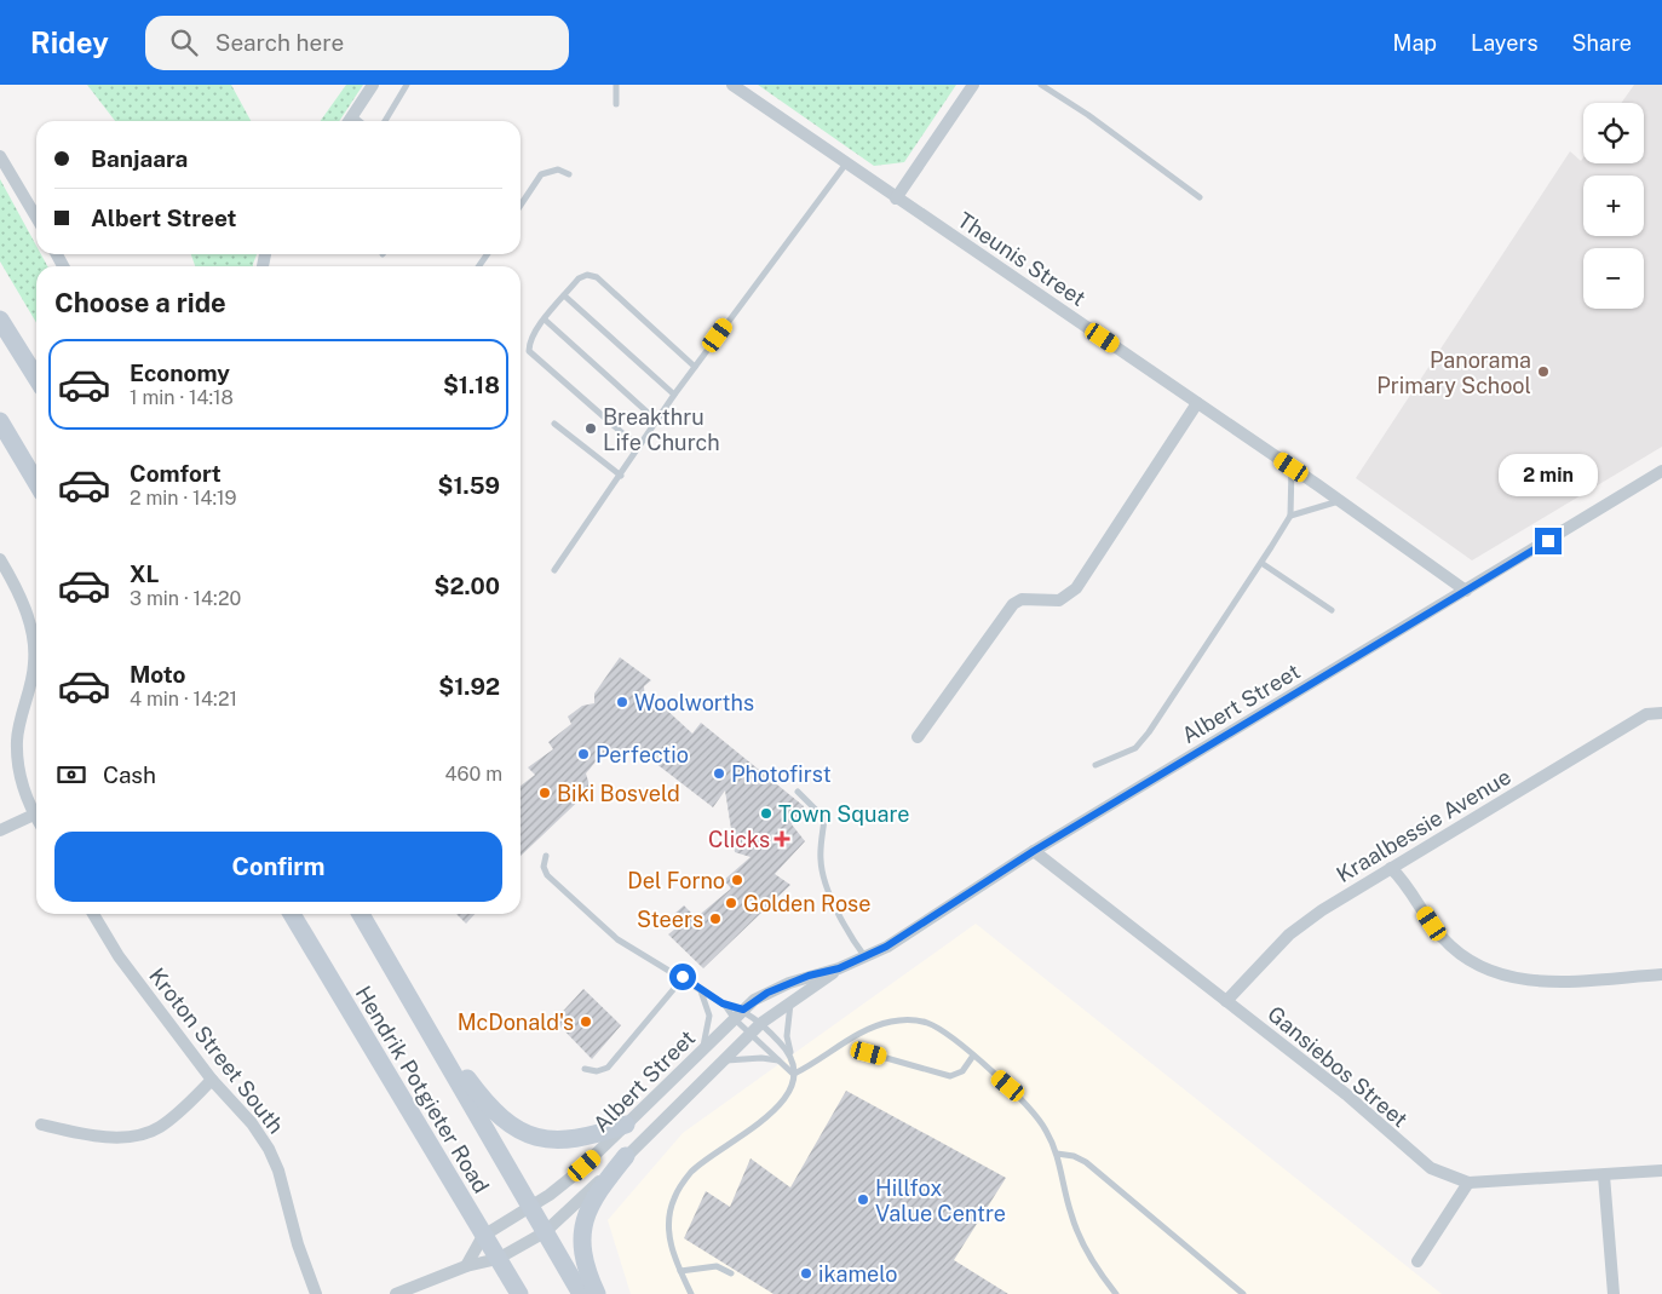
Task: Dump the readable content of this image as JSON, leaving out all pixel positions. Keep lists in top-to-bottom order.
{
  "streets": {
    "main road": ["Hendrik Potgieter Road"],
    "street": [
      "Theunis Street",
      "Albert Street",
      "Kraalbessie Avenue",
      "Kroton Street South",
      "Gansiebos Street"
    ]
  },
  "crossings": [
    ["Theunis Street", "Albert Street"],
    ["Albert Street", "Gansiebos Street"],
    ["Albert Street", "Hendrik Potgieter Road"],
    ["Kraalbessie Avenue", "Gansiebos Street"]
  ],
  "places": {
    "other": [
      "Panorama Primary School",
      "Breakthru Life Church",
      "Woolworths",
      "Perfectio",
      "Photofirst",
      "Biki Bosveld",
      "Town Square",
      "Del Forno",
      "Golden Rose",
      "Steers",
      "McDonald's",
      "Hillfox Value Centre",
      "ikamelo"
    ],
    "health": ["Clicks"]
  },
  "page": {
    "header": "Ridey",
    "search": "Search here",
    "nav": ["Map", "Layers", "Share"],
    "map_buttons": ["+", "−"],
    "banner": ["Banjaara", "Albert Street"],
    "heading": "Choose a ride",
    "list": [
      {
        "name": "Economy",
        "note": "1 min · 14:18",
        "value": "$1.18"
      },
      {
        "name": "Comfort",
        "note": "2 min · 14:19",
        "value": "$1.59"
      },
      {
        "name": "XL",
        "note": "3 min · 14:20",
        "value": "$2.00"
      },
      {
        "name": "Moto",
        "note": "4 min · 14:21",
        "value": "$1.92"
      }
    ],
    "bubble": "2 min",
    "pay": ["Cash", "460 m"],
    "buttons": "Confirm"
  }
}
